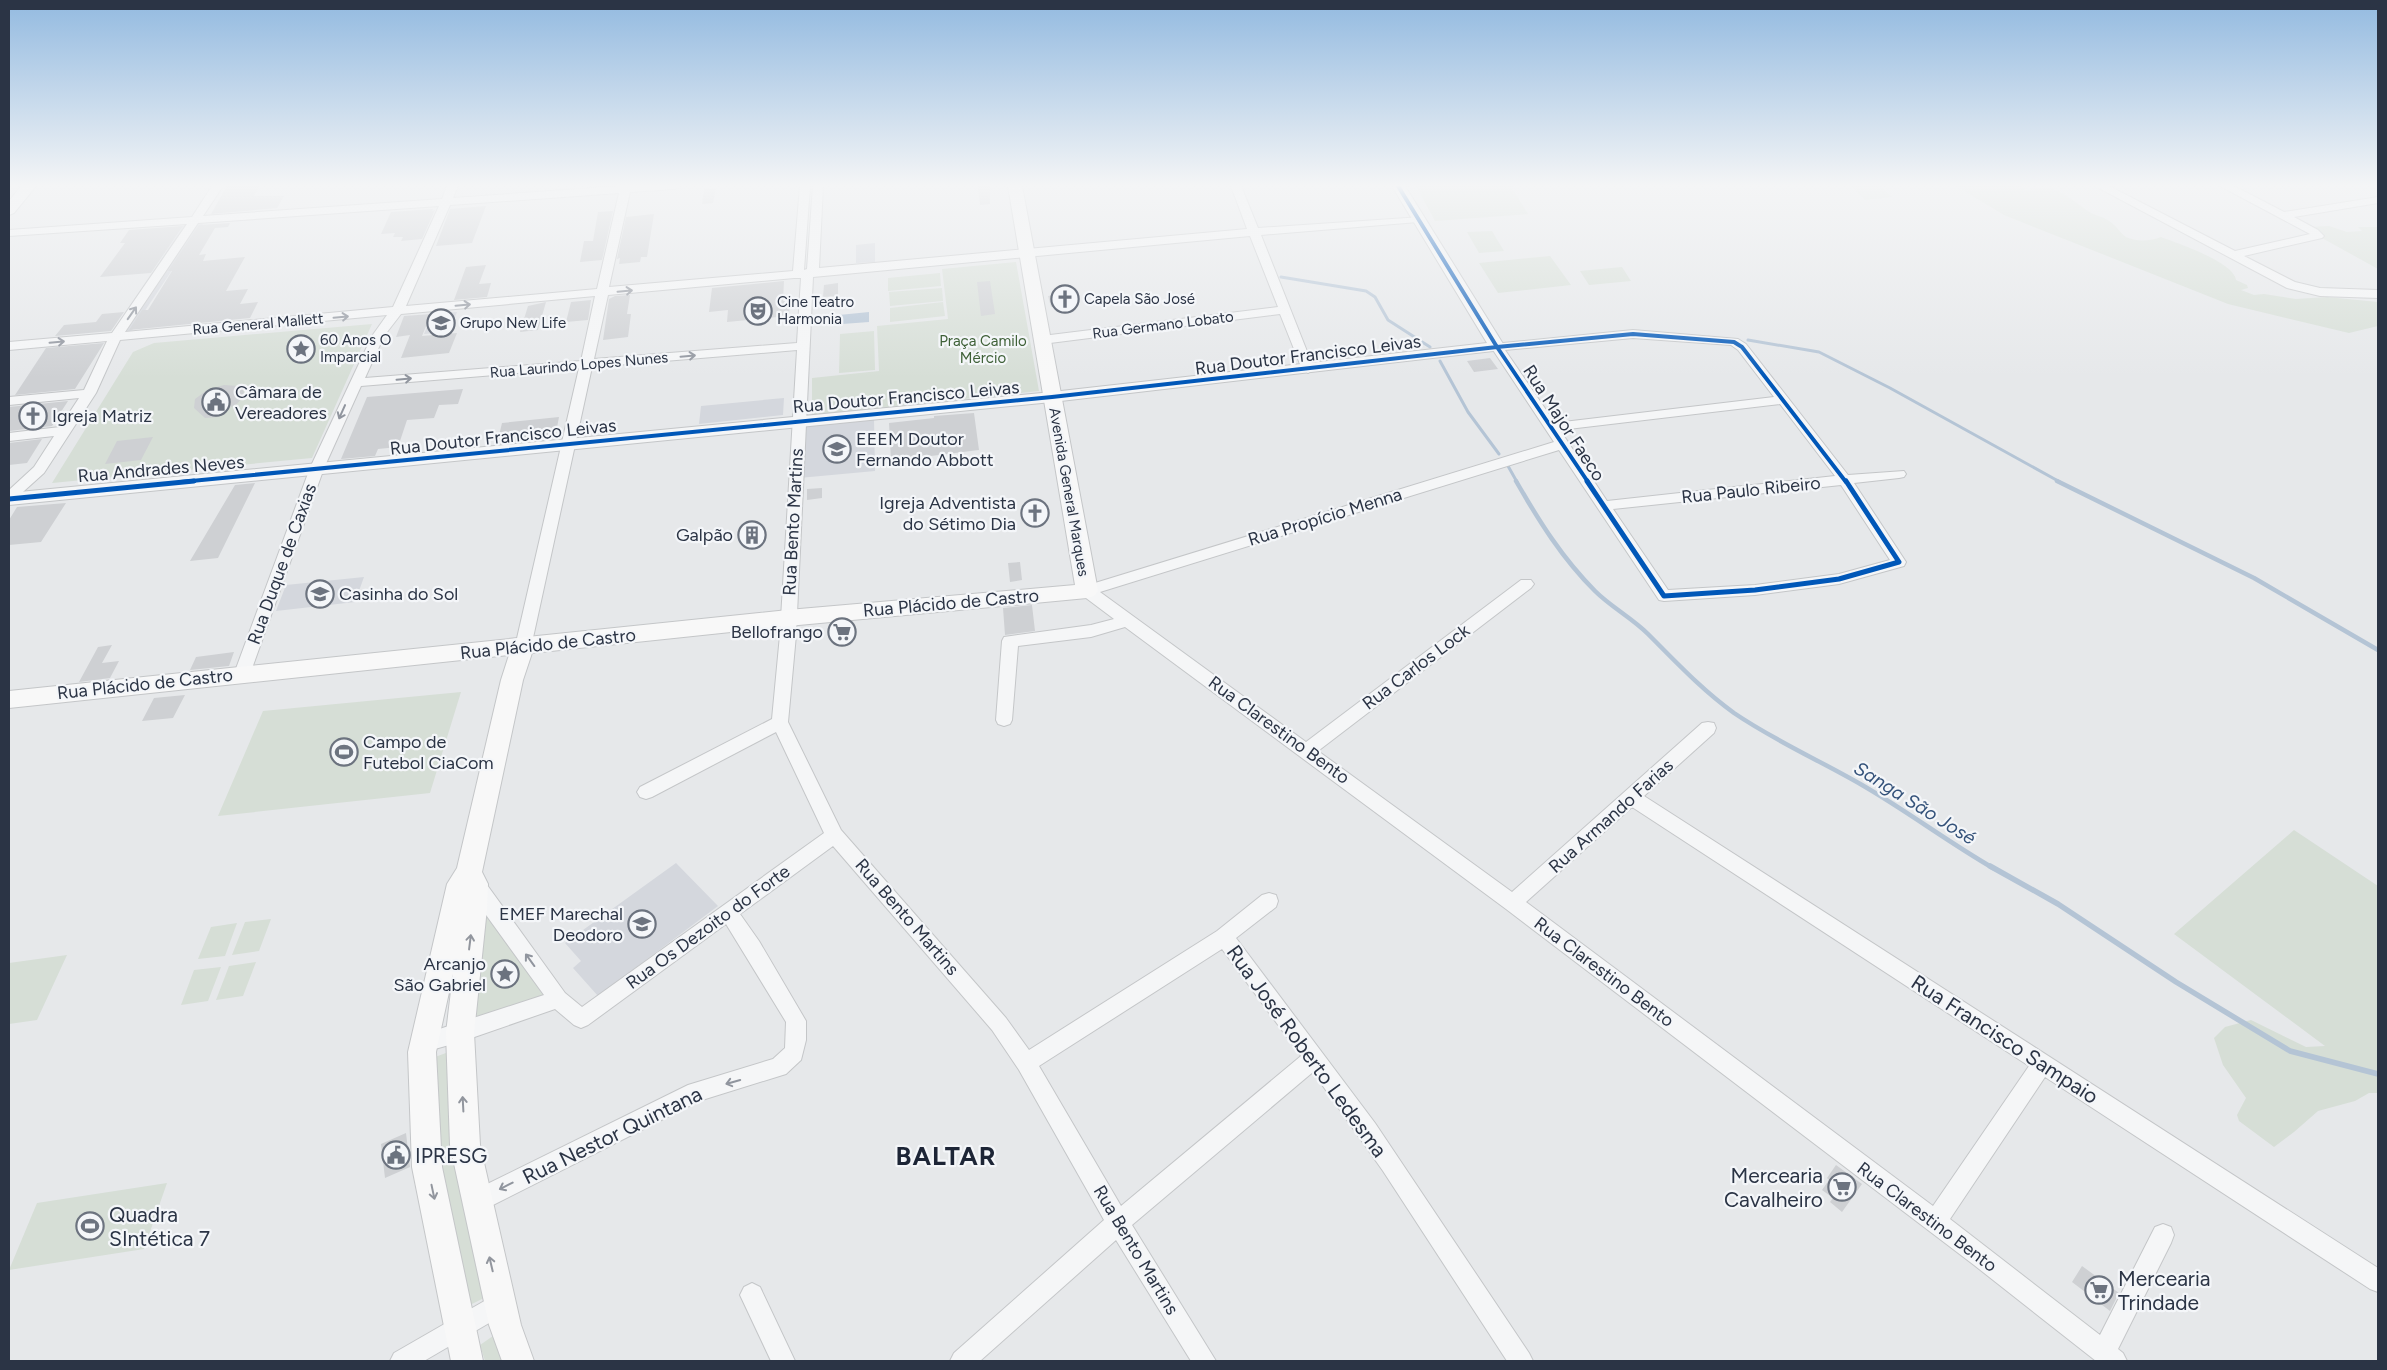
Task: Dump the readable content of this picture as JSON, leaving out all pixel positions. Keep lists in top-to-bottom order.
{
  "streets": {
    "main road": ["Avenida General Marques", "Rua Plácido de Castro"],
    "street": [
      "Rua General Mallett",
      "Rua Germano Lobato",
      "Rua Doutor Francisco Leivas",
      "Rua Laurindo Lopes Nunes",
      "Rua Major Faeco",
      "Rua Andrades Neves",
      "Rua Paulo Ribeiro",
      "Rua Propício Menna",
      "Rua Bento Martins",
      "Rua Duque de Caxias",
      "Rua Carlos Lock",
      "Rua Clarestino Bento",
      "Rua Armando Farias",
      "Rua Os Dezoito do Forte",
      "Rua Francisco Sampaio",
      "Rua José Roberto Ledesma",
      "Rua Nestor Quintana"
    ]
  },
  "crossings": [
    ["Rua General Mallett", "Avenida General Marques"],
    ["Rua General Mallett", "Rua Duque de Caxias"],
    ["Rua Germano Lobato", "Avenida General Marques"],
    ["Rua Doutor Francisco Leivas", "Rua Major Faeco"],
    ["Rua Doutor Francisco Leivas", "Rua Andrades Neves"],
    ["Rua Doutor Francisco Leivas", "Avenida General Marques"],
    ["Rua Doutor Francisco Leivas", "Rua Bento Martins"],
    ["Rua Doutor Francisco Leivas", "Rua Duque de Caxias"],
    ["Rua Laurindo Lopes Nunes", "Rua Duque de Caxias"],
    ["Rua Major Faeco", "Rua Paulo Ribeiro"],
    ["Rua Major Faeco", "Rua Propício Menna"],
    ["Rua Andrades Neves", "Rua Duque de Caxias"],
    ["Avenida General Marques", "Rua Propício Menna"],
    ["Avenida General Marques", "Rua Plácido de Castro"],
    ["Avenida General Marques", "Rua Clarestino Bento"],
    ["Rua Propício Menna", "Rua Plácido de Castro"],
    ["Rua Propício Menna", "Rua Clarestino Bento"],
    ["Rua Bento Martins", "Rua Plácido de Castro"],
    ["Rua Bento Martins", "Rua Os Dezoito do Forte"],
    ["Rua Bento Martins", "Rua José Roberto Ledesma"],
    ["Rua Duque de Caxias", "Rua Plácido de Castro"],
    ["Rua Plácido de Castro", "Rua Clarestino Bento"],
    ["Rua Carlos Lock", "Rua Clarestino Bento"],
    ["Rua Clarestino Bento", "Rua Armando Farias"],
    ["Rua Armando Farias", "Rua Francisco Sampaio"],
    ["Rua Os Dezoito do Forte", "Rua Nestor Quintana"]
  ],
  "one_way": ["Rua General Mallett", "Rua Laurindo Lopes Nunes"],
  "districts": ["BALTAR"],
  "water": ["Sanga São José"],
  "parks": ["Praça Camilo Mércio"],
  "places": {
    "church": ["Capela São José", "Igreja Matriz", "Igreja Adventista do Sétimo Dia"],
    "theatre": ["Cine Teatro Harmonia"],
    "school or university": [
      "Grupo New Life",
      "EEEM Doutor Fernando Abbott",
      "Casinha do Sol",
      "EMEF Marechal Deodoro"
    ],
    "place": ["60 Anos O Imparcial", "Arcanjo São Gabriel"],
    "public building": ["Câmara de Vereadores", "IPRESG"],
    "building": ["Galpão"],
    "supermarket": ["Bellofrango", "Mercearia Cavalheiro", "Mercearia Trindade"],
    "sports": ["Campo de Futebol CiaCom", "Quadra SIntética 7"]
  }
}
